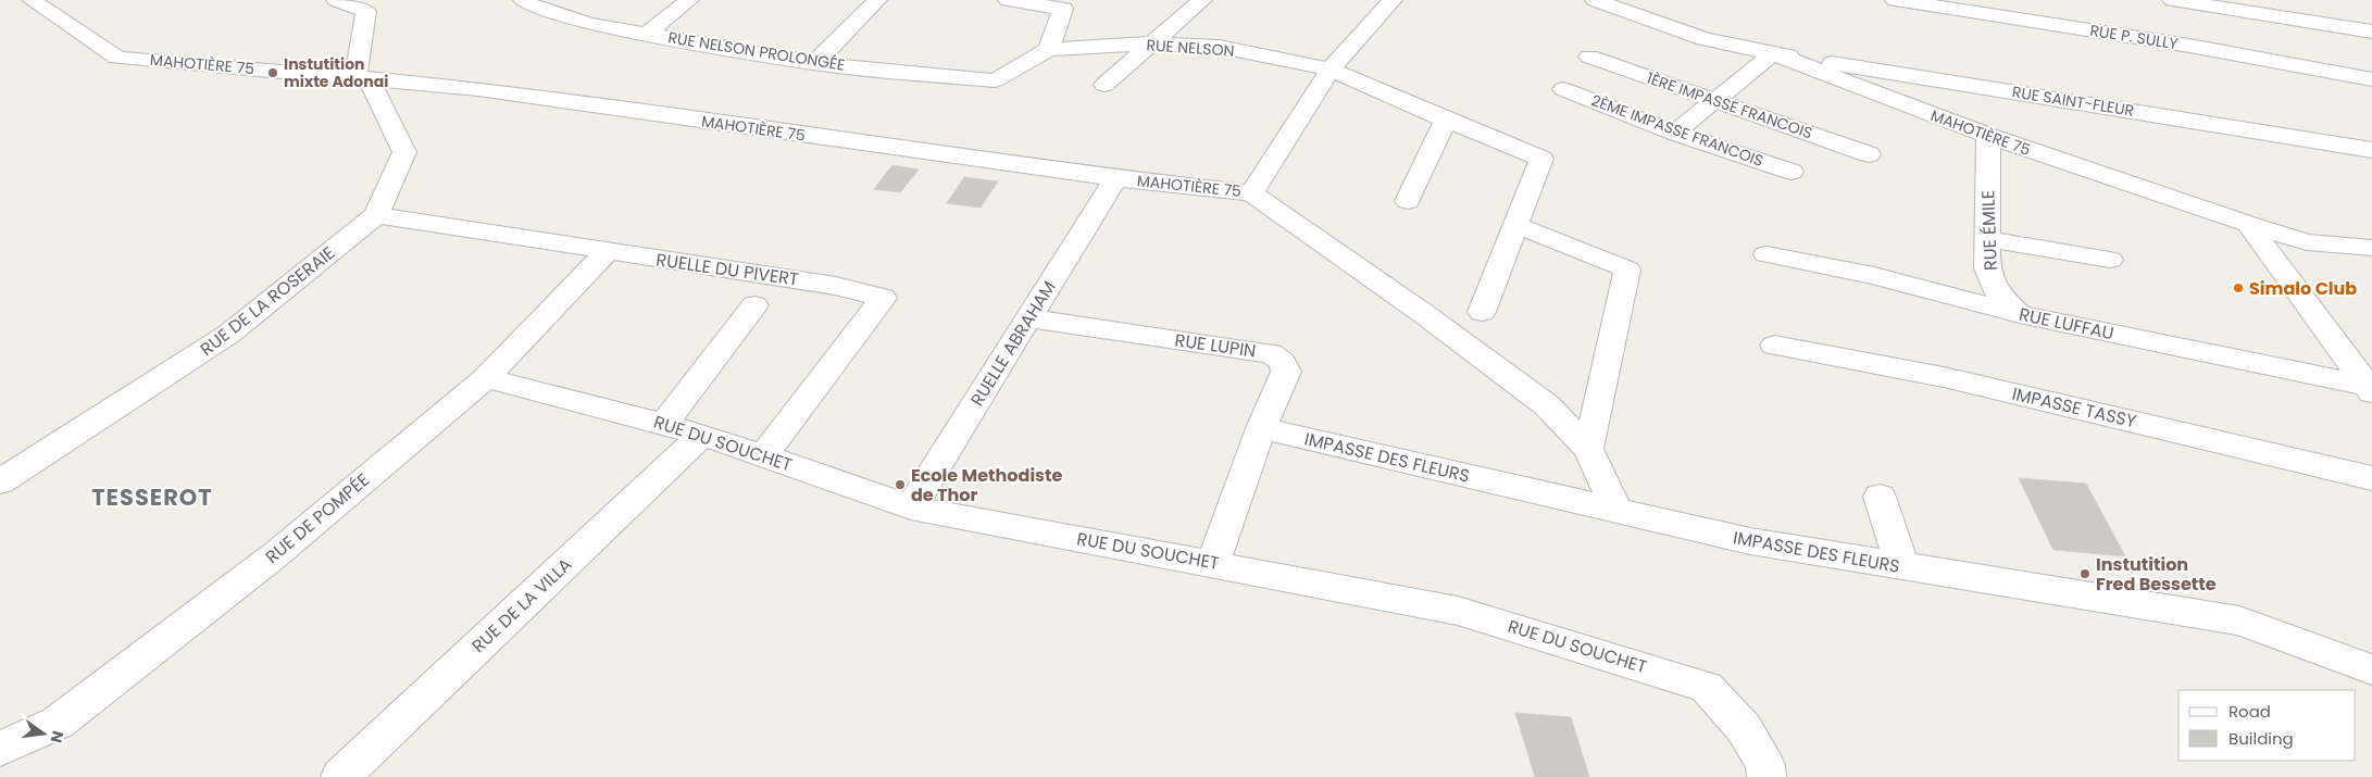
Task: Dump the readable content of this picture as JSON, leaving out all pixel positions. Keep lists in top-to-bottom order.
{
  "streets": {
    "street": [
      "RUE P. SULLY",
      "RUE NELSON",
      "RUE NELSON PROLONGÉE",
      "MAHOTIÈRE 75",
      "RUE SAINT-FLEUR",
      "1ÈRE IMPASSE FRANCOIS",
      "2ÈME IMPASSE FRANCOIS",
      "RUE ÉMILE",
      "RUELLE DU PIVERT",
      "RUE DE LA ROSERAIE",
      "RUE LUFFAU",
      "RUELLE ABRAHAM",
      "RUE LUPIN",
      "IMPASSE TASSY",
      "RUE DU SOUCHET",
      "IMPASSE DES FLEURS",
      "RUE DE POMPÉE",
      "RUE DE LA VILLA"
    ]
  },
  "crossings": [
    ["RUE NELSON", "RUE NELSON PROLONGÉE"],
    ["RUE NELSON", "MAHOTIÈRE 75"],
    ["MAHOTIÈRE 75", "RUE SAINT-FLEUR"],
    ["MAHOTIÈRE 75", "RUE ÉMILE"],
    ["MAHOTIÈRE 75", "RUE DE LA ROSERAIE"],
    ["MAHOTIÈRE 75", "RUELLE ABRAHAM"],
    ["RUE ÉMILE", "RUE LUFFAU"],
    ["RUELLE DU PIVERT", "RUE DE LA ROSERAIE"],
    ["RUELLE DU PIVERT", "RUE DU SOUCHET"],
    ["RUELLE DU PIVERT", "RUE DE POMPÉE"],
    ["RUELLE ABRAHAM", "RUE LUPIN"],
    ["RUELLE ABRAHAM", "RUE DU SOUCHET"],
    ["RUE LUPIN", "RUE DU SOUCHET"],
    ["RUE LUPIN", "IMPASSE DES FLEURS"],
    ["RUE DU SOUCHET", "RUE DE POMPÉE"],
    ["RUE DU SOUCHET", "RUE DE LA VILLA"]
  ],
  "districts": ["TESSEROT"],
  "places": [
    "Instutition mixte Adonai",
    "Simalo Club",
    "Ecole Methodiste de Thor",
    "Instutition Fred Bessette"
  ],
  "legend": ["Road", "Building"],
  "north": "right"
}
